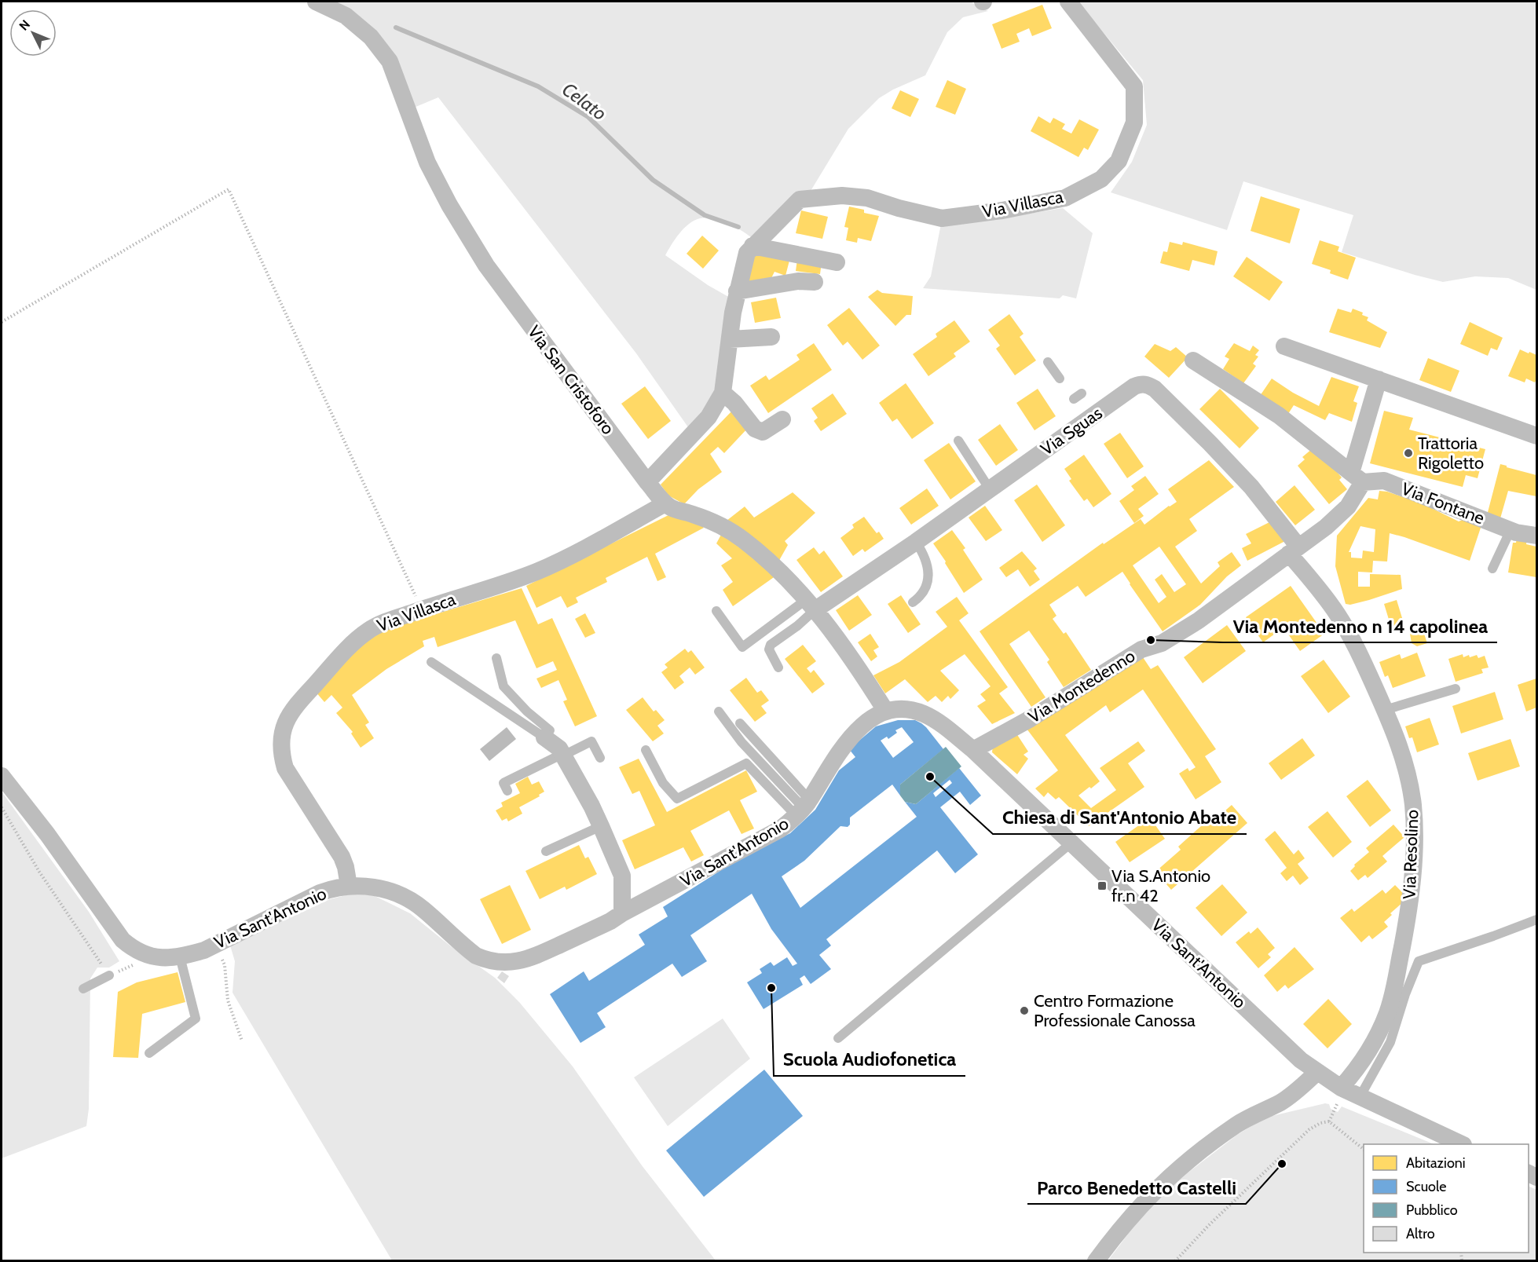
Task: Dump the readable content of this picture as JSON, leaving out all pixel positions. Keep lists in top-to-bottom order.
{
  "streets": {
    "street": [
      "Via Villasca",
      "Via San Cristoforo",
      "Via Sguas",
      "Via Fontane",
      "Via Montedenno",
      "Via Sant'Antonio",
      "Via Resolino"
    ]
  },
  "crossings": [
    ["Via Villasca", "Via San Cristoforo"],
    ["Via Villasca", "Via Sant'Antonio"],
    ["Via San Cristoforo", "Via Sguas"],
    ["Via San Cristoforo", "Via Sant'Antonio"],
    ["Via Sguas", "Via Montedenno"],
    ["Via Sguas", "Via Resolino"],
    ["Via Fontane", "Via Montedenno"],
    ["Via Montedenno", "Via Sant'Antonio"],
    ["Via Montedenno", "Via Resolino"],
    ["Via Sant'Antonio", "Via Resolino"]
  ],
  "water": ["Celato"],
  "places": {
    "other": [
      "Trattoria Rigoletto",
      "Via Montedenno n 14 capolinea",
      "Chiesa di Sant'Antonio Abate",
      "Scuola Audiofonetica",
      "Centro Formazione Professionale Canossa",
      "Parco Benedetto Castelli"
    ],
    "transit": ["Via S.Antonio fr.n 42"]
  },
  "legend": [
    "Abitazioni",
    "Scuole",
    "Pubblico",
    "Altro"
  ],
  "north": "top left"
}
